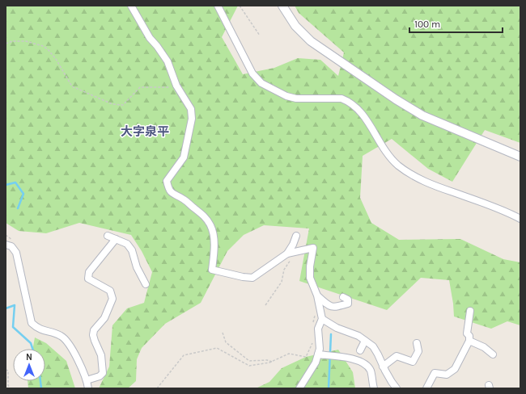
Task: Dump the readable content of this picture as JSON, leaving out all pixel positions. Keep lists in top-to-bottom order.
{
  "districts": ["大字泉平"],
  "scale_bar": "100 m",
  "north": "top"
}
